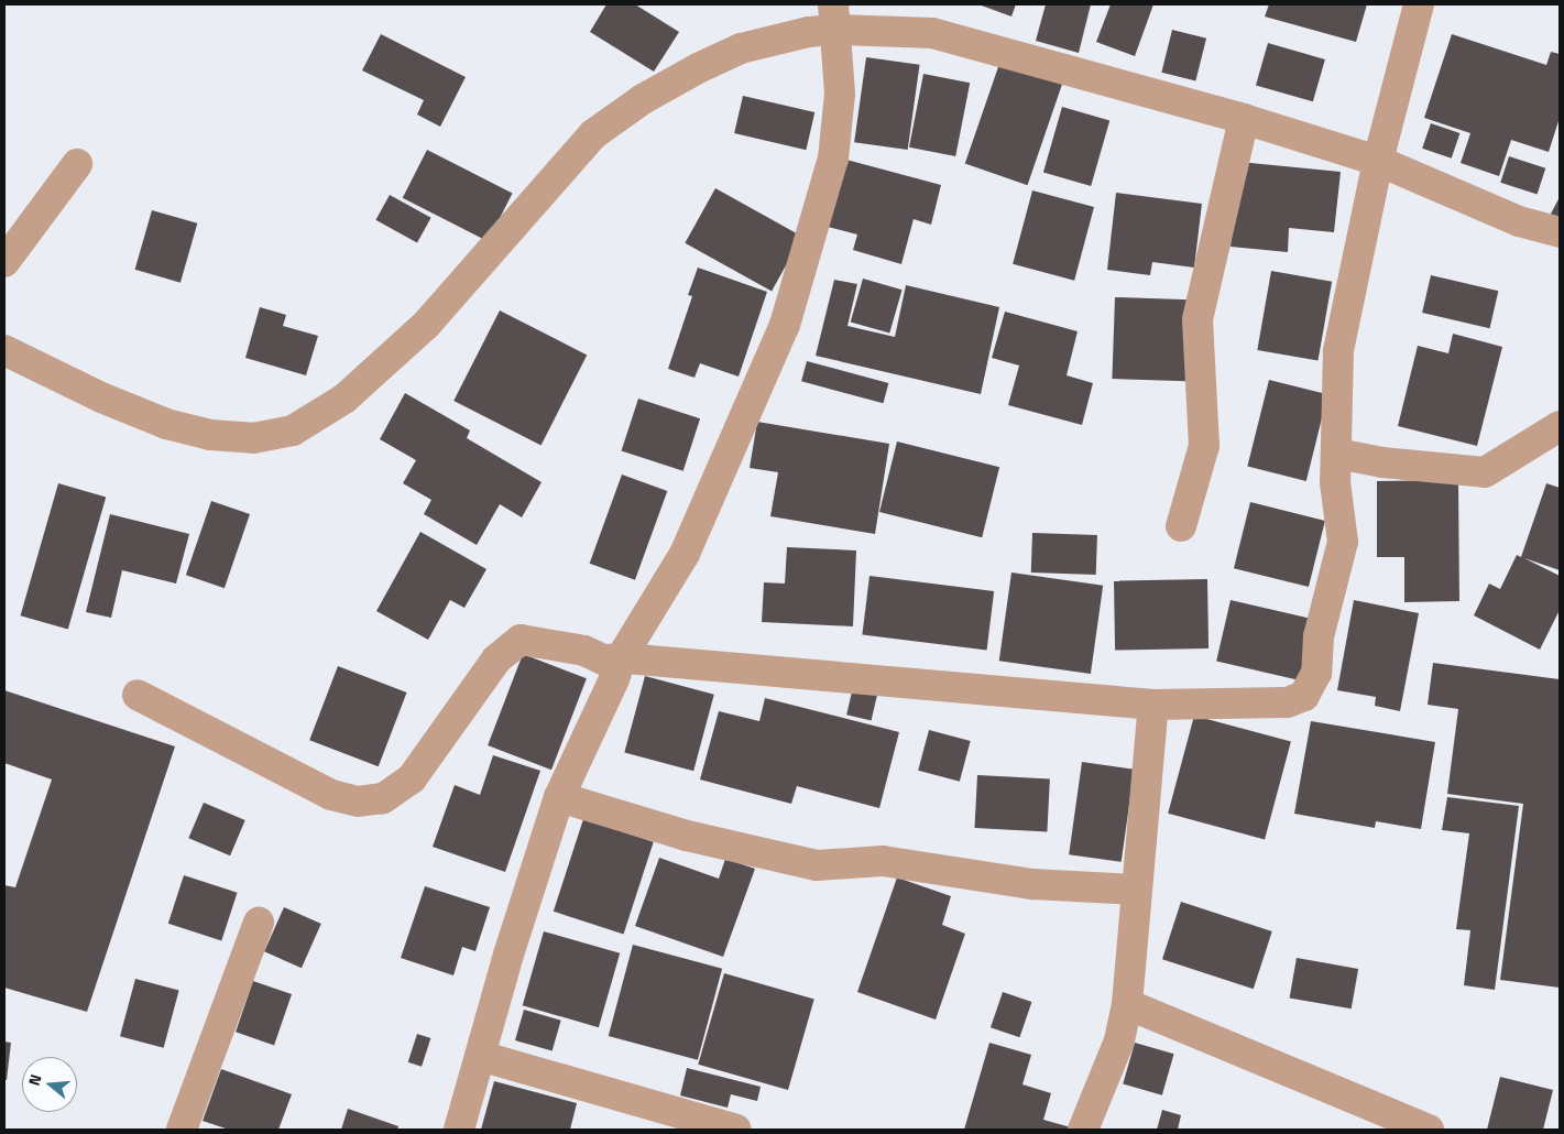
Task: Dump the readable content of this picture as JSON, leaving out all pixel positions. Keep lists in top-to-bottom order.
{
  "north": "left"
}
